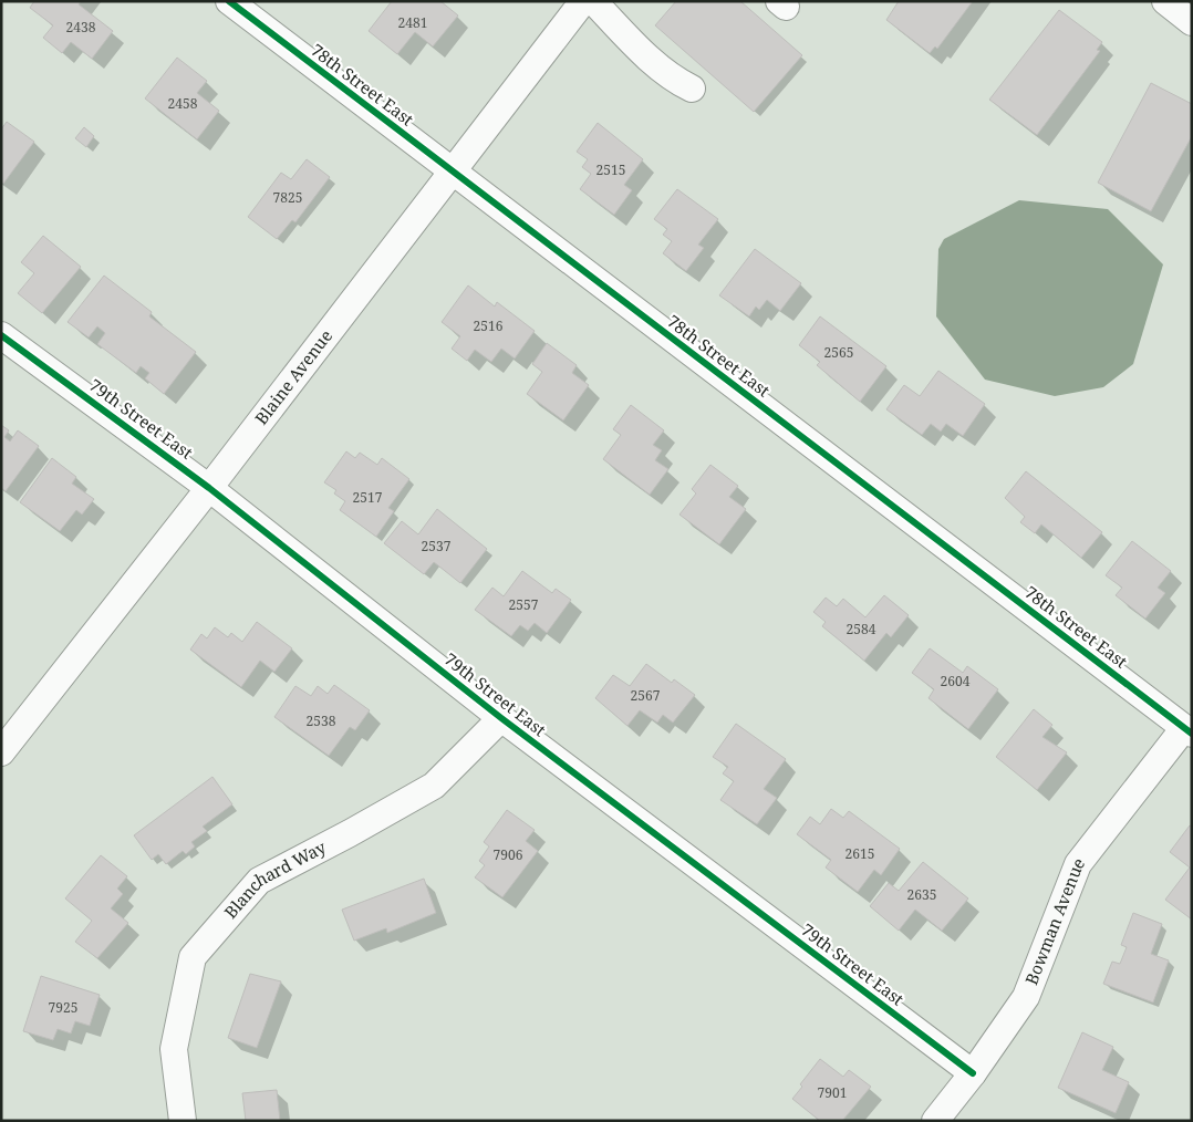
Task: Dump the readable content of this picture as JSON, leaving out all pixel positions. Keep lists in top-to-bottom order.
{
  "streets": {
    "street": [
      "78th Street East",
      "Blaine Avenue",
      "79th Street East",
      "Blanchard Way",
      "Bowman Avenue"
    ]
  },
  "crossings": [
    ["78th Street East", "Blaine Avenue"],
    ["78th Street East", "Bowman Avenue"],
    ["Blaine Avenue", "79th Street East"],
    ["79th Street East", "Blanchard Way"],
    ["79th Street East", "Bowman Avenue"]
  ],
  "house_numbers": [
    "2481",
    "2438",
    "2458",
    "2515",
    "7825",
    "2516",
    "2565",
    "2517",
    "2537",
    "2557",
    "2584",
    "2604",
    "2567",
    "2538",
    "2615",
    "7906",
    "2635",
    "7925",
    "7901"
  ]
}
